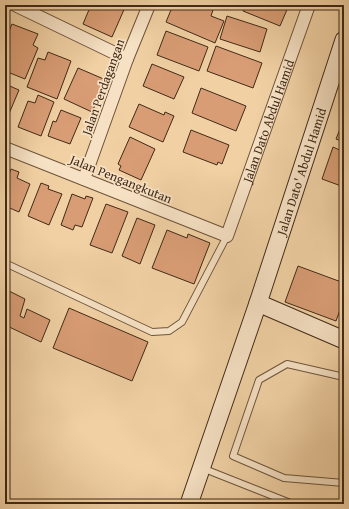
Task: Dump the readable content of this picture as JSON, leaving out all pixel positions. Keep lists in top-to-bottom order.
{
  "streets": {
    "street": [
      "Jalan Perdagangan",
      "Jalan Dato Abdul Hamid",
      "Jalan Dato' Abdul Hamid",
      "Jalan Pengangkutan"
    ]
  },
  "crossings": [
    ["Jalan Perdagangan", "Jalan Pengangkutan"],
    ["Jalan Dato Abdul Hamid", "Jalan Pengangkutan"]
  ]
}
